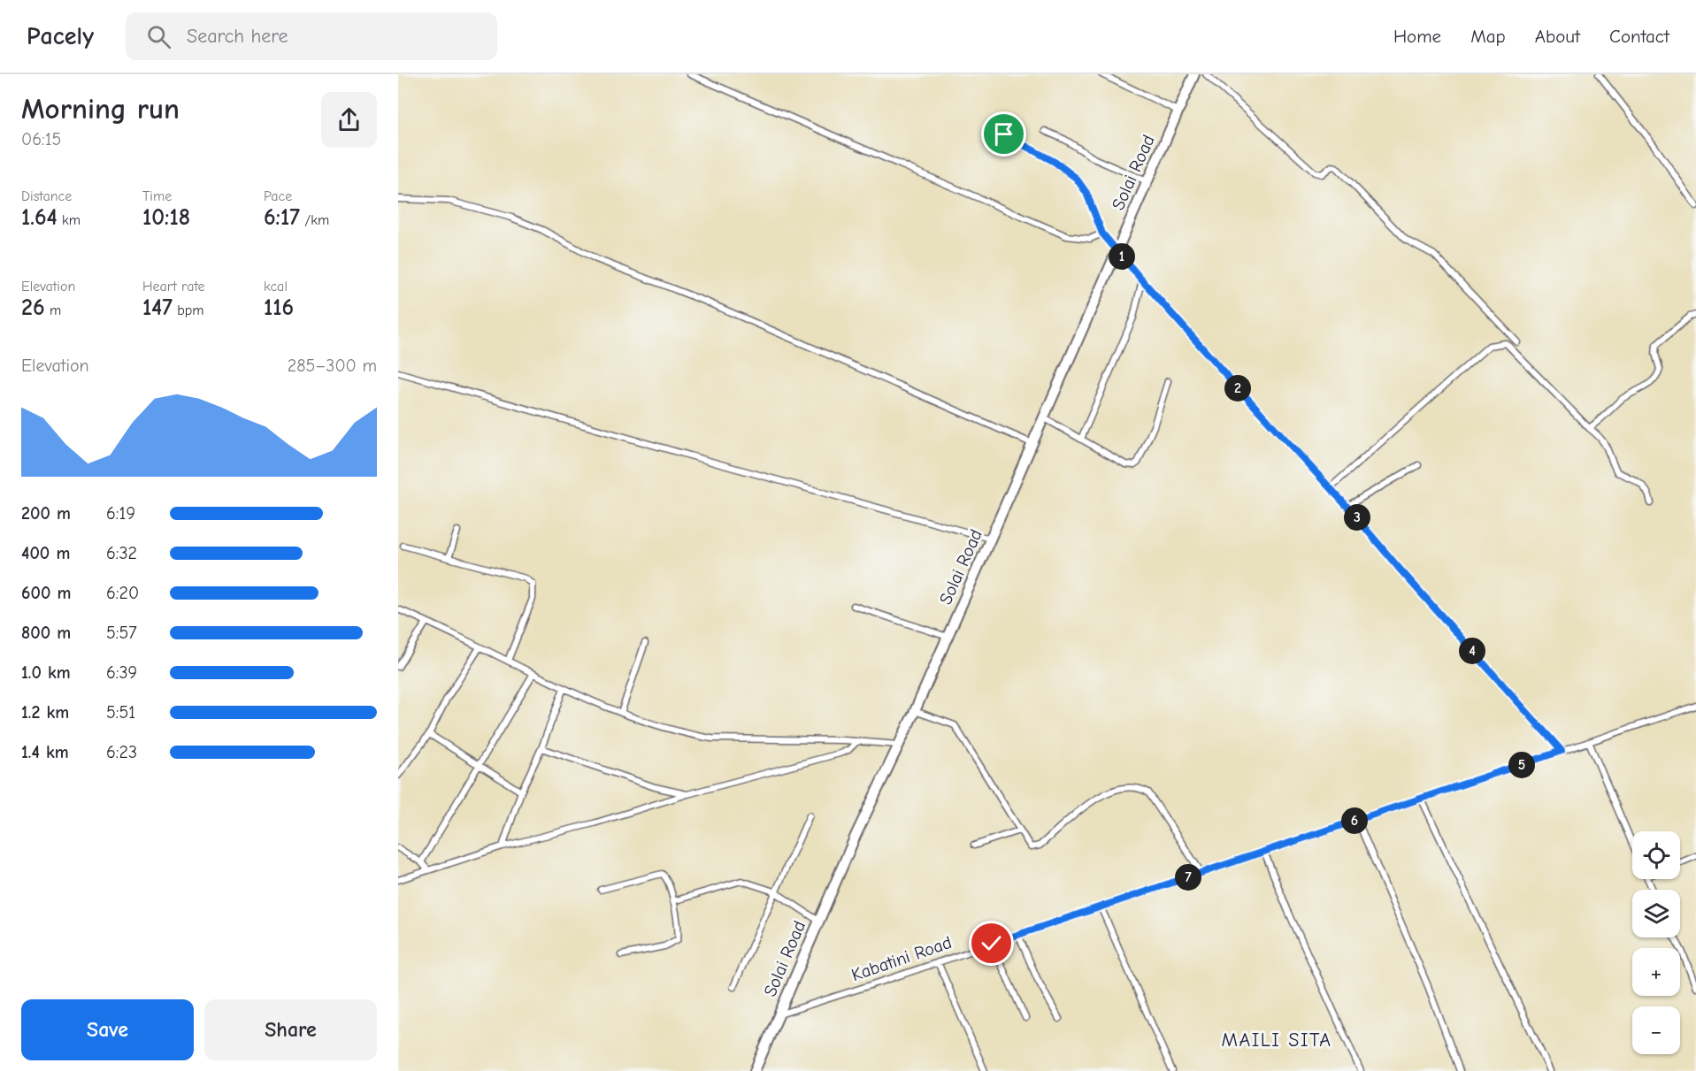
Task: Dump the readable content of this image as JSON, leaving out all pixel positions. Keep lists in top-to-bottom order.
{
  "streets": {
    "highway": ["Solai Road"],
    "street": ["Kabatini Road"]
  },
  "crossings": [
    ["Solai Road", "Kabatini Road"]
  ],
  "districts": ["MAILI SITA"],
  "page": {
    "header": "Pacely",
    "search": "Search here",
    "nav": [
      "Home",
      "Map",
      "About",
      "Contact"
    ],
    "heading": ["Morning run", "06:15"],
    "stats": [
      ["Distance", "1.64 km"],
      ["Time", "10:18"],
      ["Pace", "6:17 /km"],
      ["Elevation", "26 m"],
      ["Heart rate", "147 bpm"],
      ["kcal", "116"]
    ],
    "pins": [
      "1",
      "2",
      "3",
      "4",
      "5",
      "6",
      "7"
    ],
    "chart": ["Elevation", "285–300 m"],
    "list": [
      {
        "name": "200 m",
        "note": "6:19"
      },
      {
        "name": "400 m",
        "note": "6:32"
      },
      {
        "name": "600 m",
        "note": "6:20"
      },
      {
        "name": "800 m",
        "note": "5:57"
      },
      {
        "name": "1.0 km",
        "note": "6:39"
      },
      {
        "name": "1.2 km",
        "note": "5:51"
      },
      {
        "name": "1.4 km",
        "note": "6:23"
      }
    ],
    "map_buttons": ["+", "−"],
    "buttons": ["Save", "Share"]
  }
}
